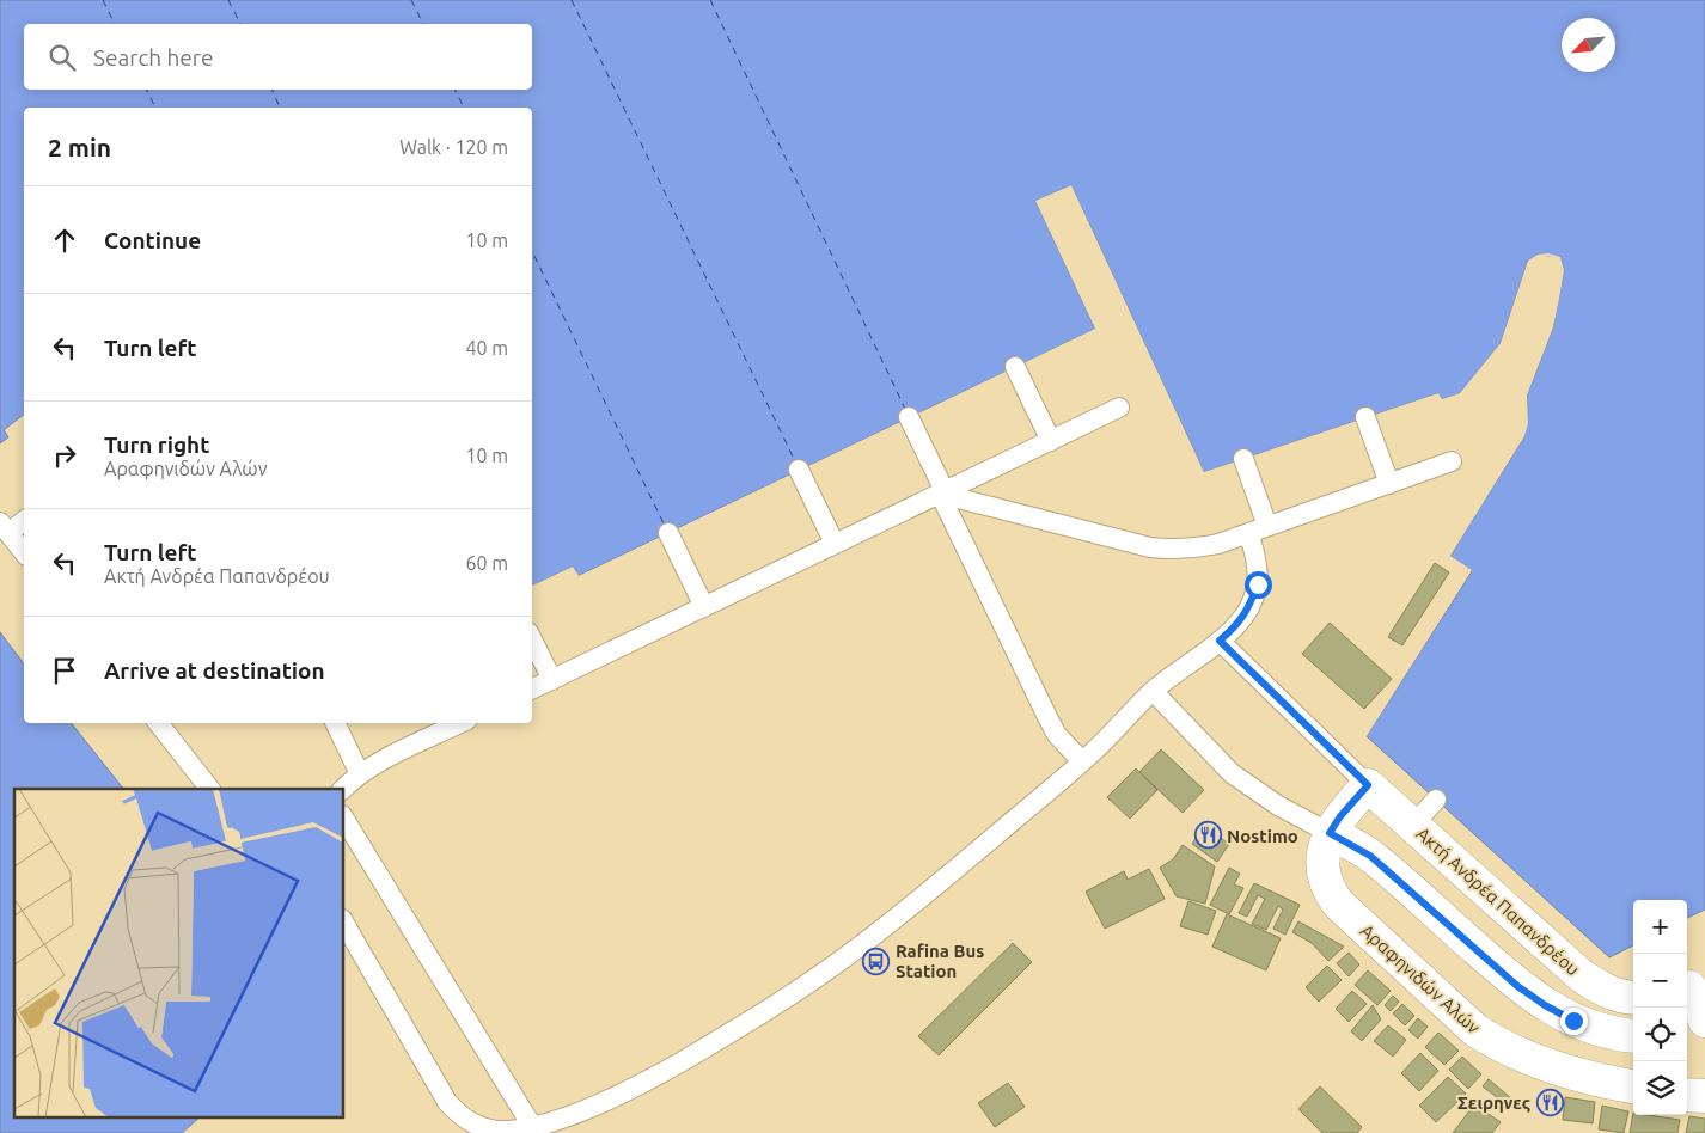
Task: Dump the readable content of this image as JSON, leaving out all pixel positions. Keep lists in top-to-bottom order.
{
  "streets": {
    "street": ["Ακτή Ανδρέα Παπανδρέου", "Αραφηνιδών Αλών"]
  },
  "crossings": [
    ["Ακτή Ανδρέα Παπανδρέου", "Αραφηνιδών Αλών"]
  ],
  "places": {
    "restaurant": ["Nostimo", "Σειρηνες"],
    "bus stop": ["Rafina Bus Station"]
  },
  "north": "bottom left",
  "page": {
    "search": "Search here",
    "heading": ["2 min", "Walk · 120 m"],
    "list": [
      ["Continue", "10 m"],
      ["Turn left", "40 m"],
      ["Turn right", "Αραφηνιδών Αλών", "10 m"],
      ["Turn left", "Ακτή Ανδρέα Παπανδρέου", "60 m"],
      "Arrive at destination"
    ],
    "map_buttons": ["+", "−"]
  }
}
